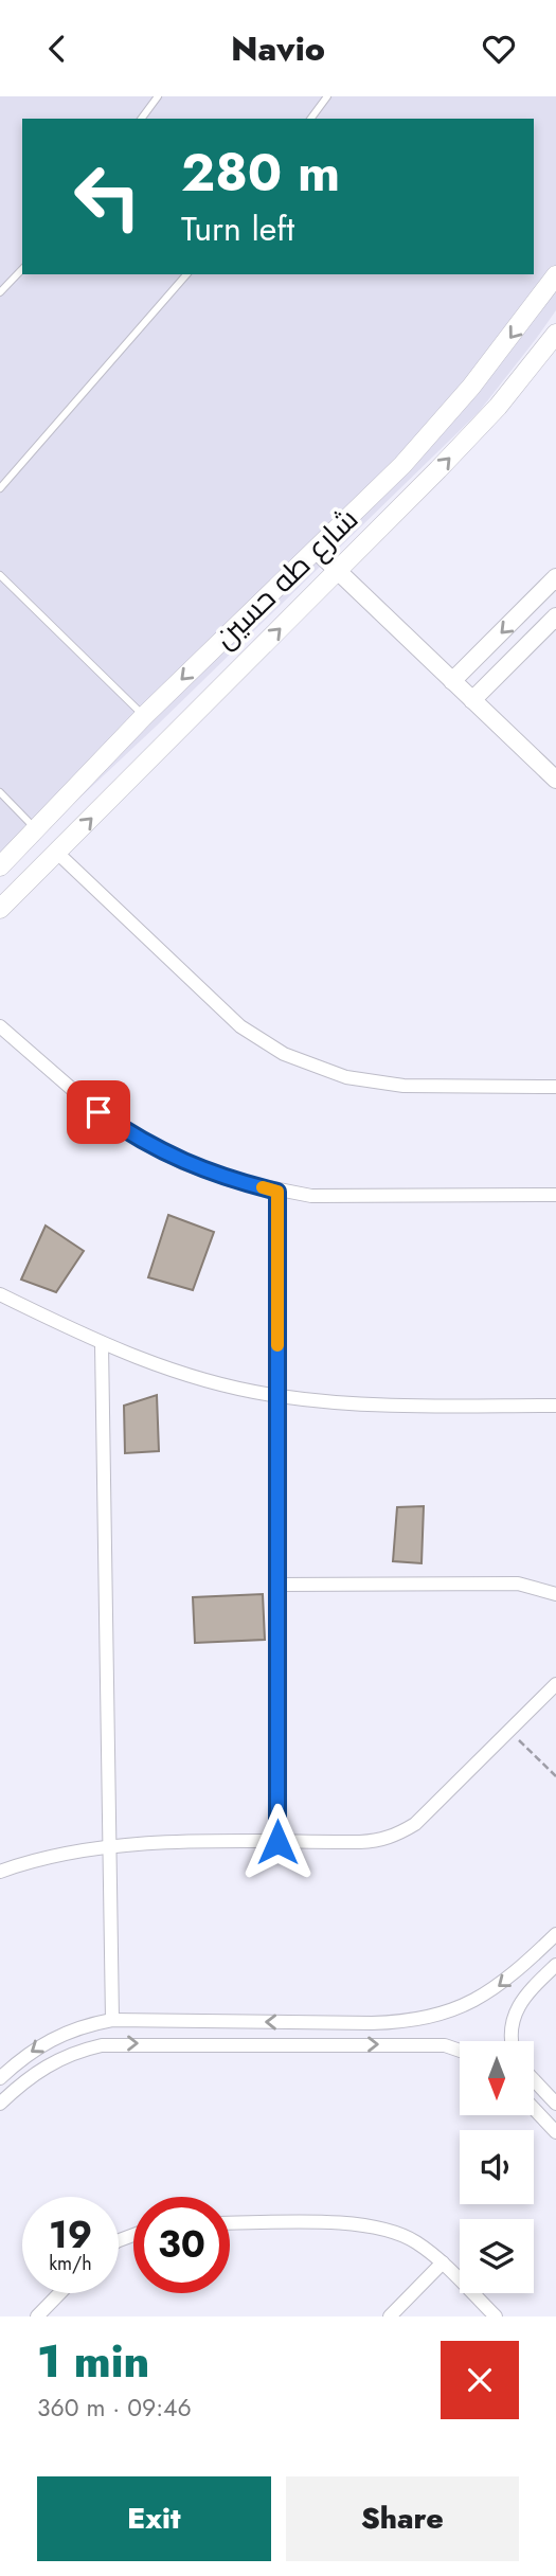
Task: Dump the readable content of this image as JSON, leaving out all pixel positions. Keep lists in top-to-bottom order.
{
  "streets": {
    "main road": ["شارع طه حسين"]
  },
  "north": "bottom",
  "page": {
    "header": "Navio",
    "turn": ["280 m", "Turn left"],
    "speed": "19 km/h",
    "limit": "30",
    "heading": ["1 min", "360 m · 09:46"],
    "buttons": ["Exit", "Share"]
  }
}
